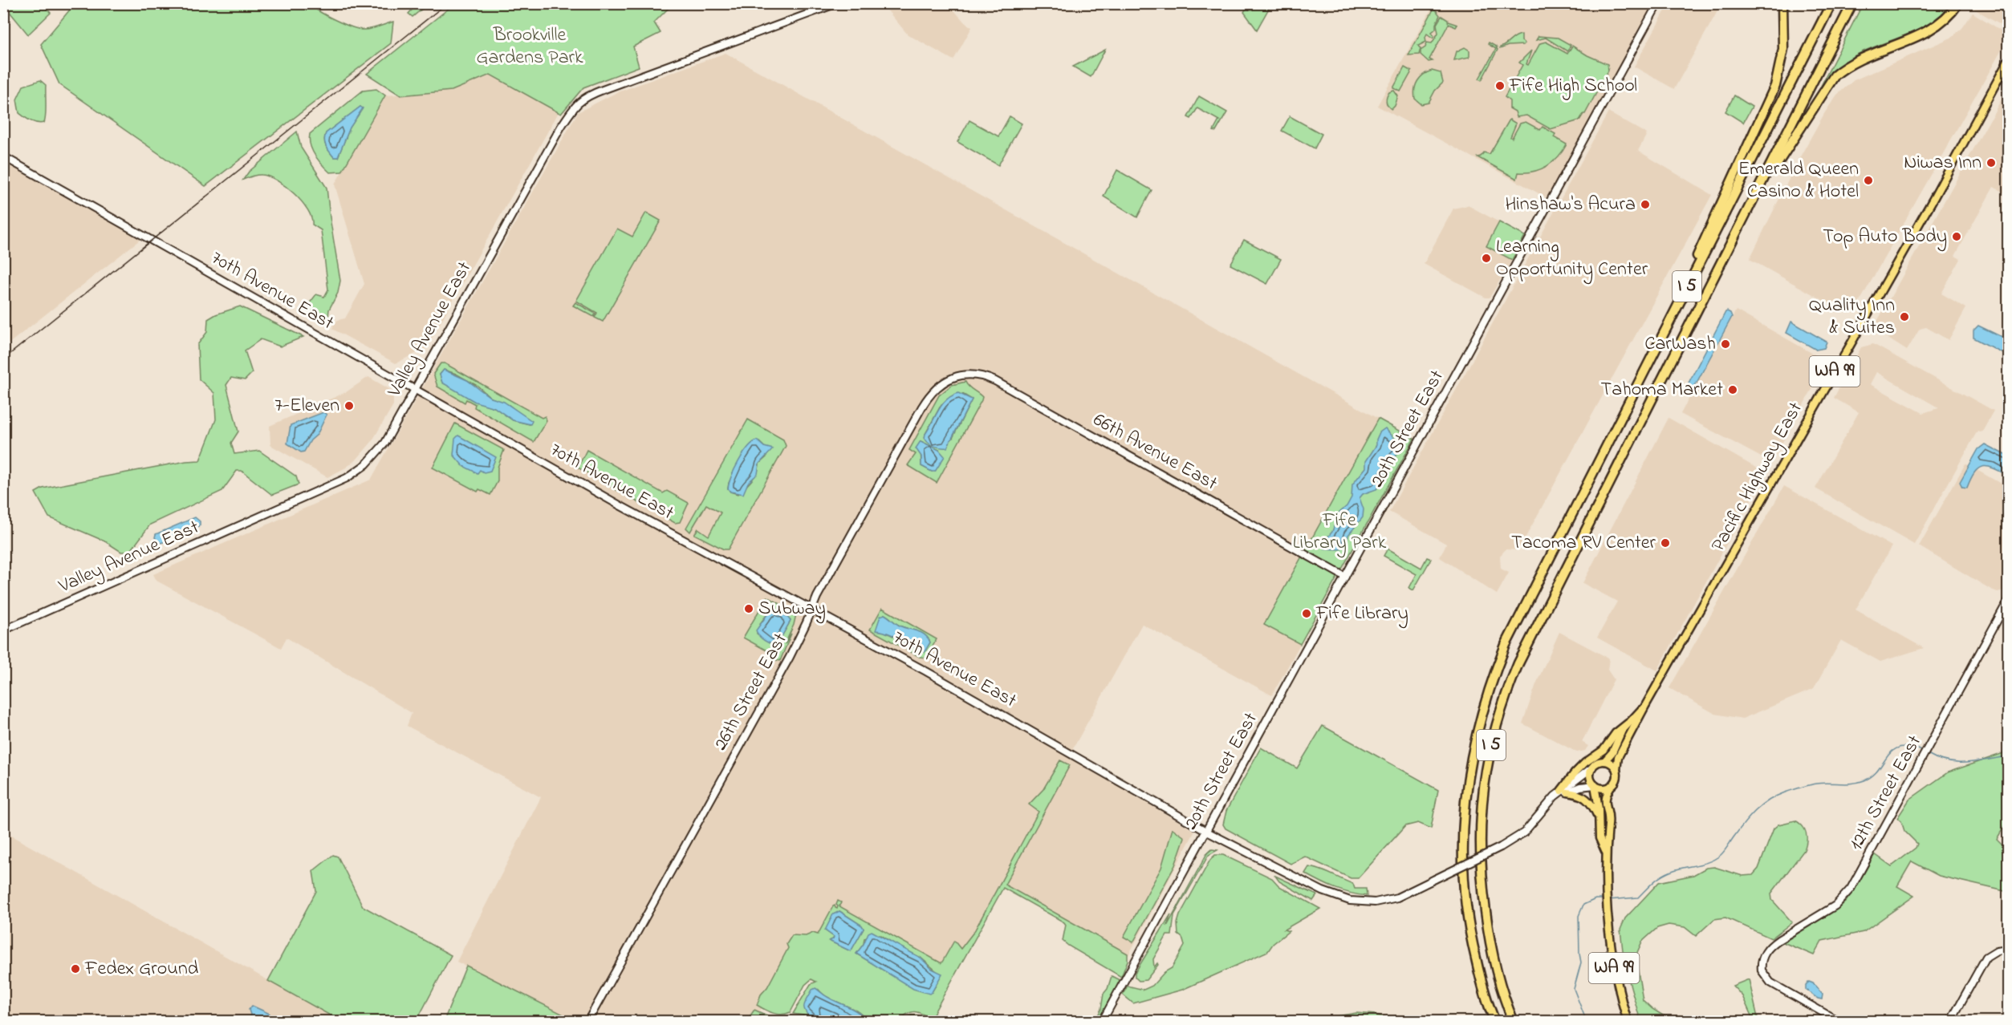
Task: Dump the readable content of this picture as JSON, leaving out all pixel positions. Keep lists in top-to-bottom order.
{
  "streets": {
    "highway": ["I 5"],
    "main road": [
      "70th Avenue East",
      "Valley Avenue East",
      "WA 99",
      "20th Street East",
      "66th Avenue East",
      "Pacific Highway East",
      "26th Street East",
      "12th Street East"
    ]
  },
  "crossings": [
    ["70th Avenue East", "Valley Avenue East"],
    ["70th Avenue East", "WA 99"],
    ["70th Avenue East", "20th Street East"],
    ["70th Avenue East", "Pacific Highway East"],
    ["70th Avenue East", "26th Street East"],
    ["WA 99", "Pacific Highway East"],
    ["20th Street East", "66th Avenue East"],
    ["66th Avenue East", "26th Street East"]
  ],
  "parks": ["Brookville Gardens Park", "Fife Library Park"],
  "places": [
    "Fife High School",
    "Niwas Inn",
    "Emerald Queen Casino & Hotel",
    "Hinshaw's Acura",
    "Top Auto Body",
    "Learning Opportunity Center",
    "Quality Inn & Suites",
    "CarWash",
    "Tahoma Market",
    "7-Eleven",
    "Tacoma RV Center",
    "Subway",
    "Fife Library",
    "Fedex Ground"
  ]
}
